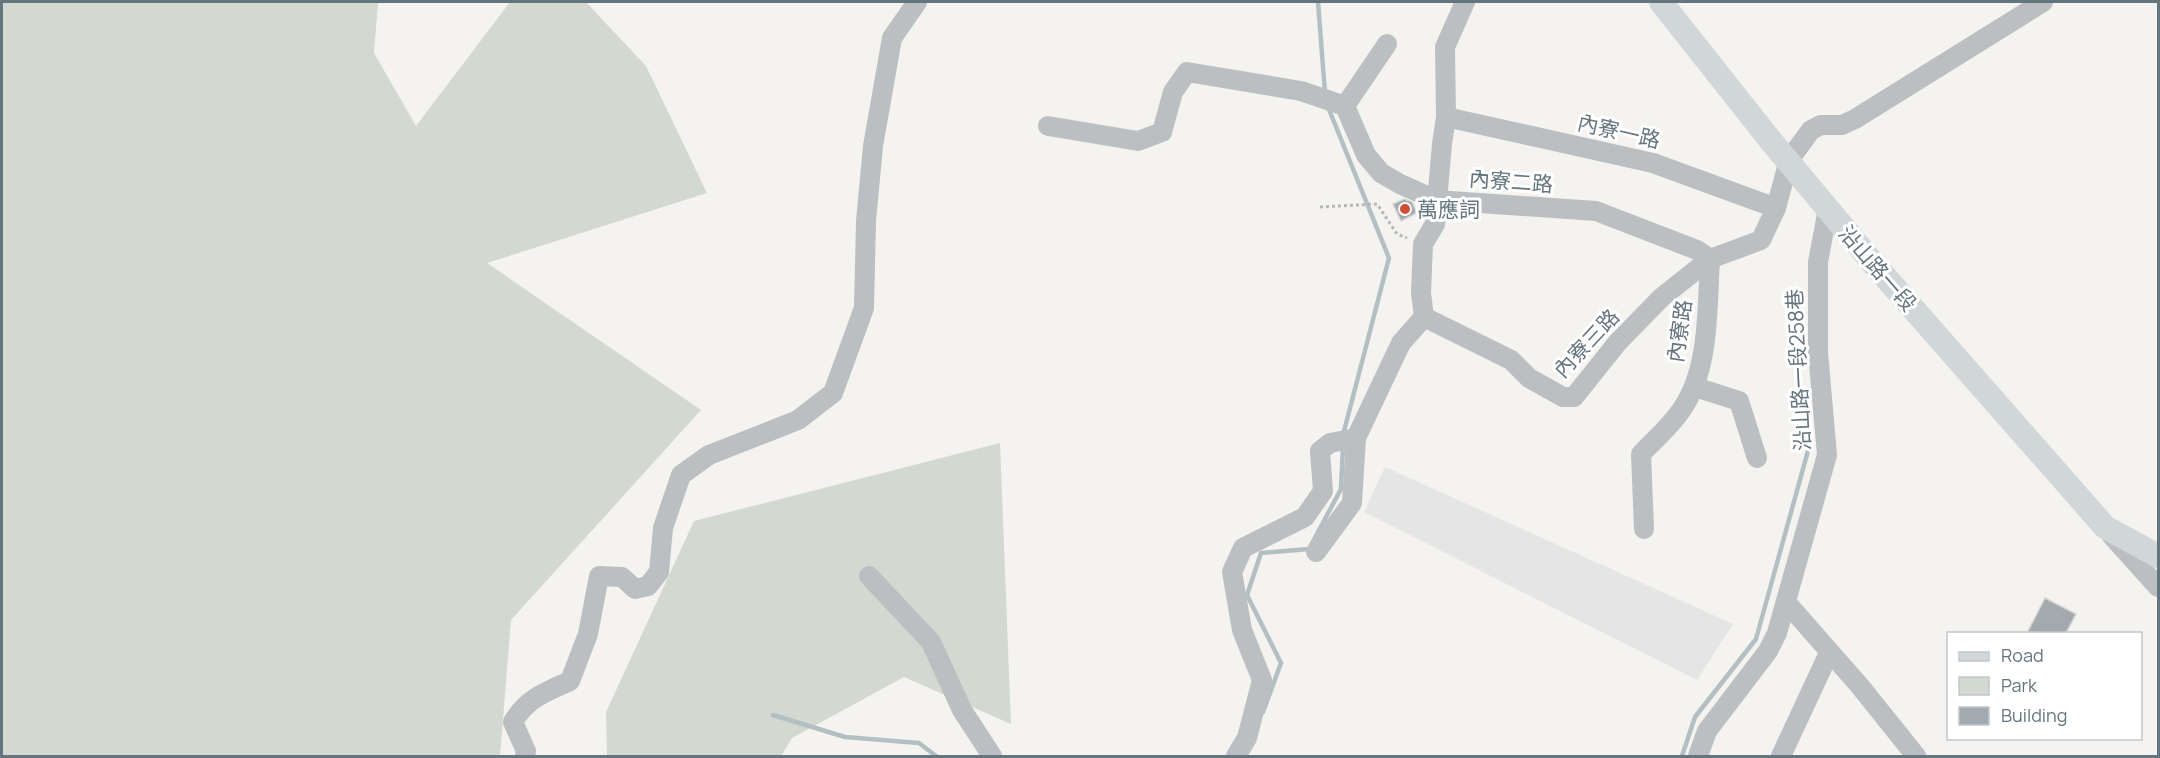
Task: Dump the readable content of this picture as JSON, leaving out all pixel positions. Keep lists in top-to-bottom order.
{
  "streets": {
    "main road": ["沿山路一段"],
    "street": [
      "內寮一路",
      "內寮二路",
      "內寮路",
      "內寮三路",
      "沿山路一段258巷"
    ]
  },
  "crossings": [
    ["內寮二路", "內寮路"],
    ["內寮二路", "內寮三路"],
    ["沿山路一段", "沿山路一段258巷"],
    ["內寮路", "內寮三路"]
  ],
  "places": ["萬應詞"],
  "legend": ["Road", "Park", "Building"]
}
